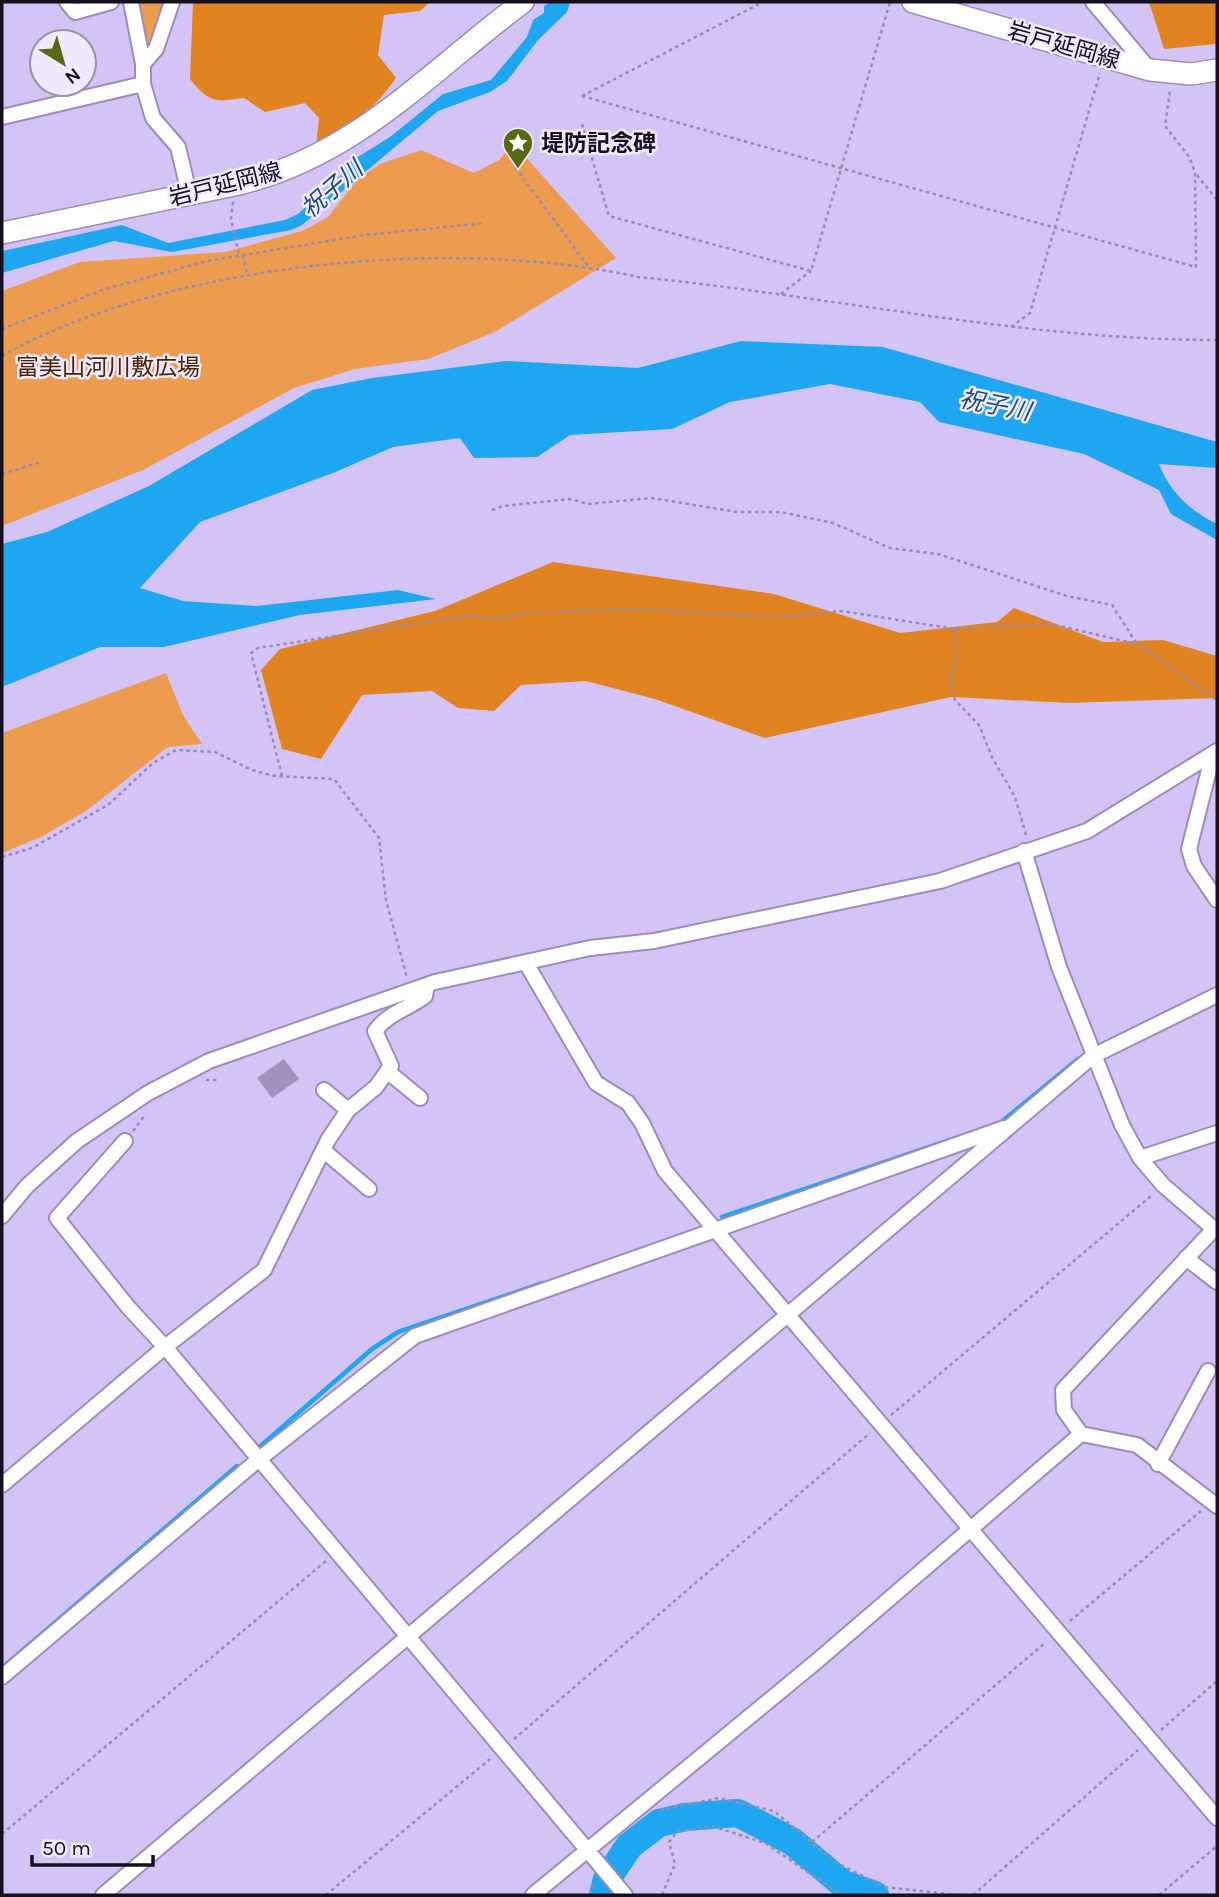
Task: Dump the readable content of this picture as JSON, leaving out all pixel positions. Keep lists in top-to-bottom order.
{
  "streets": {
    "main road": ["岩戸延岡線"]
  },
  "water": ["祝子川"],
  "parks": ["富美山河川敷広場"],
  "places": {
    "place": ["堤防記念碑"]
  },
  "scale_bar": "50 m",
  "north": "bottom right"
}
